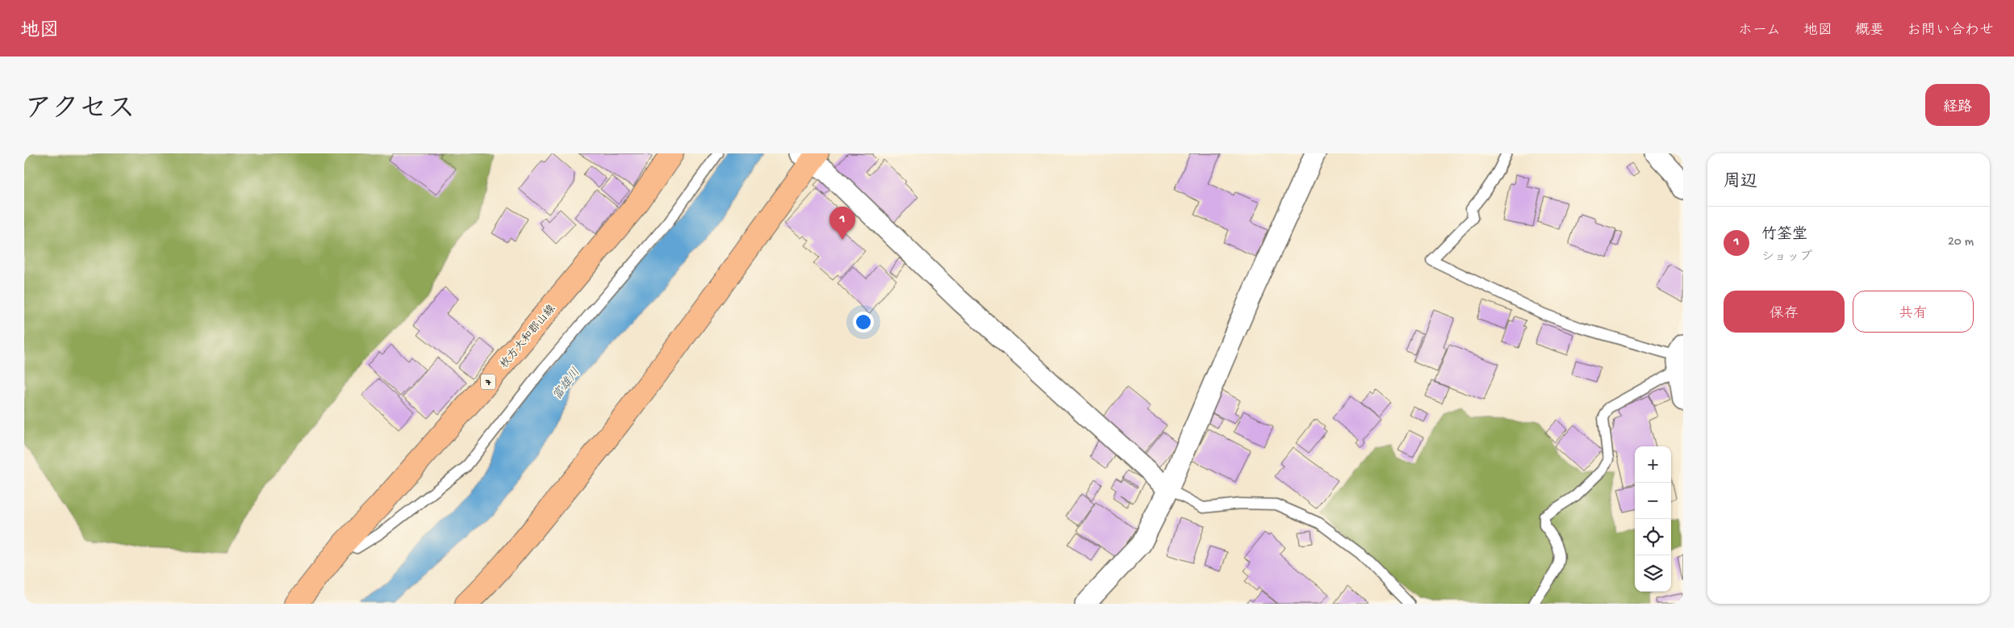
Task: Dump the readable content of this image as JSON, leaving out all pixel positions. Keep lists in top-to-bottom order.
{
  "streets": {
    "main road": ["枚方大和郡山線", "7"]
  },
  "water": ["富雄川"],
  "page": {
    "header": "地図",
    "nav": [
      "ホーム",
      "地図",
      "概要",
      "お問い合わせ"
    ],
    "title": "アクセス",
    "buttons": [
      "経路",
      ["保存", "共有"]
    ],
    "heading": "周辺",
    "list": [
      {
        "mark": "1",
        "name": "竹筌堂",
        "note": "ショップ",
        "value": "20 m"
      }
    ],
    "pins": "1",
    "map_buttons": ["+", "−"]
  }
}
